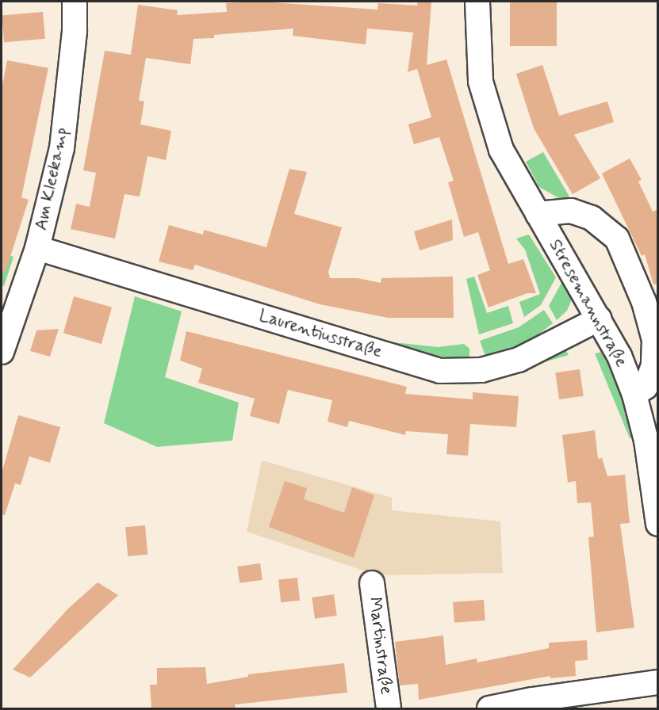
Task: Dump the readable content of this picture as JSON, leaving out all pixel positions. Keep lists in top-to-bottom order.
{
  "streets": {
    "street": [
      "Am Kleekamp",
      "Stresemannstraße",
      "Laurentiusstraße",
      "Martinstraße"
    ]
  },
  "crossings": [
    ["Am Kleekamp", "Laurentiusstraße"],
    ["Stresemannstraße", "Laurentiusstraße"]
  ]
}
